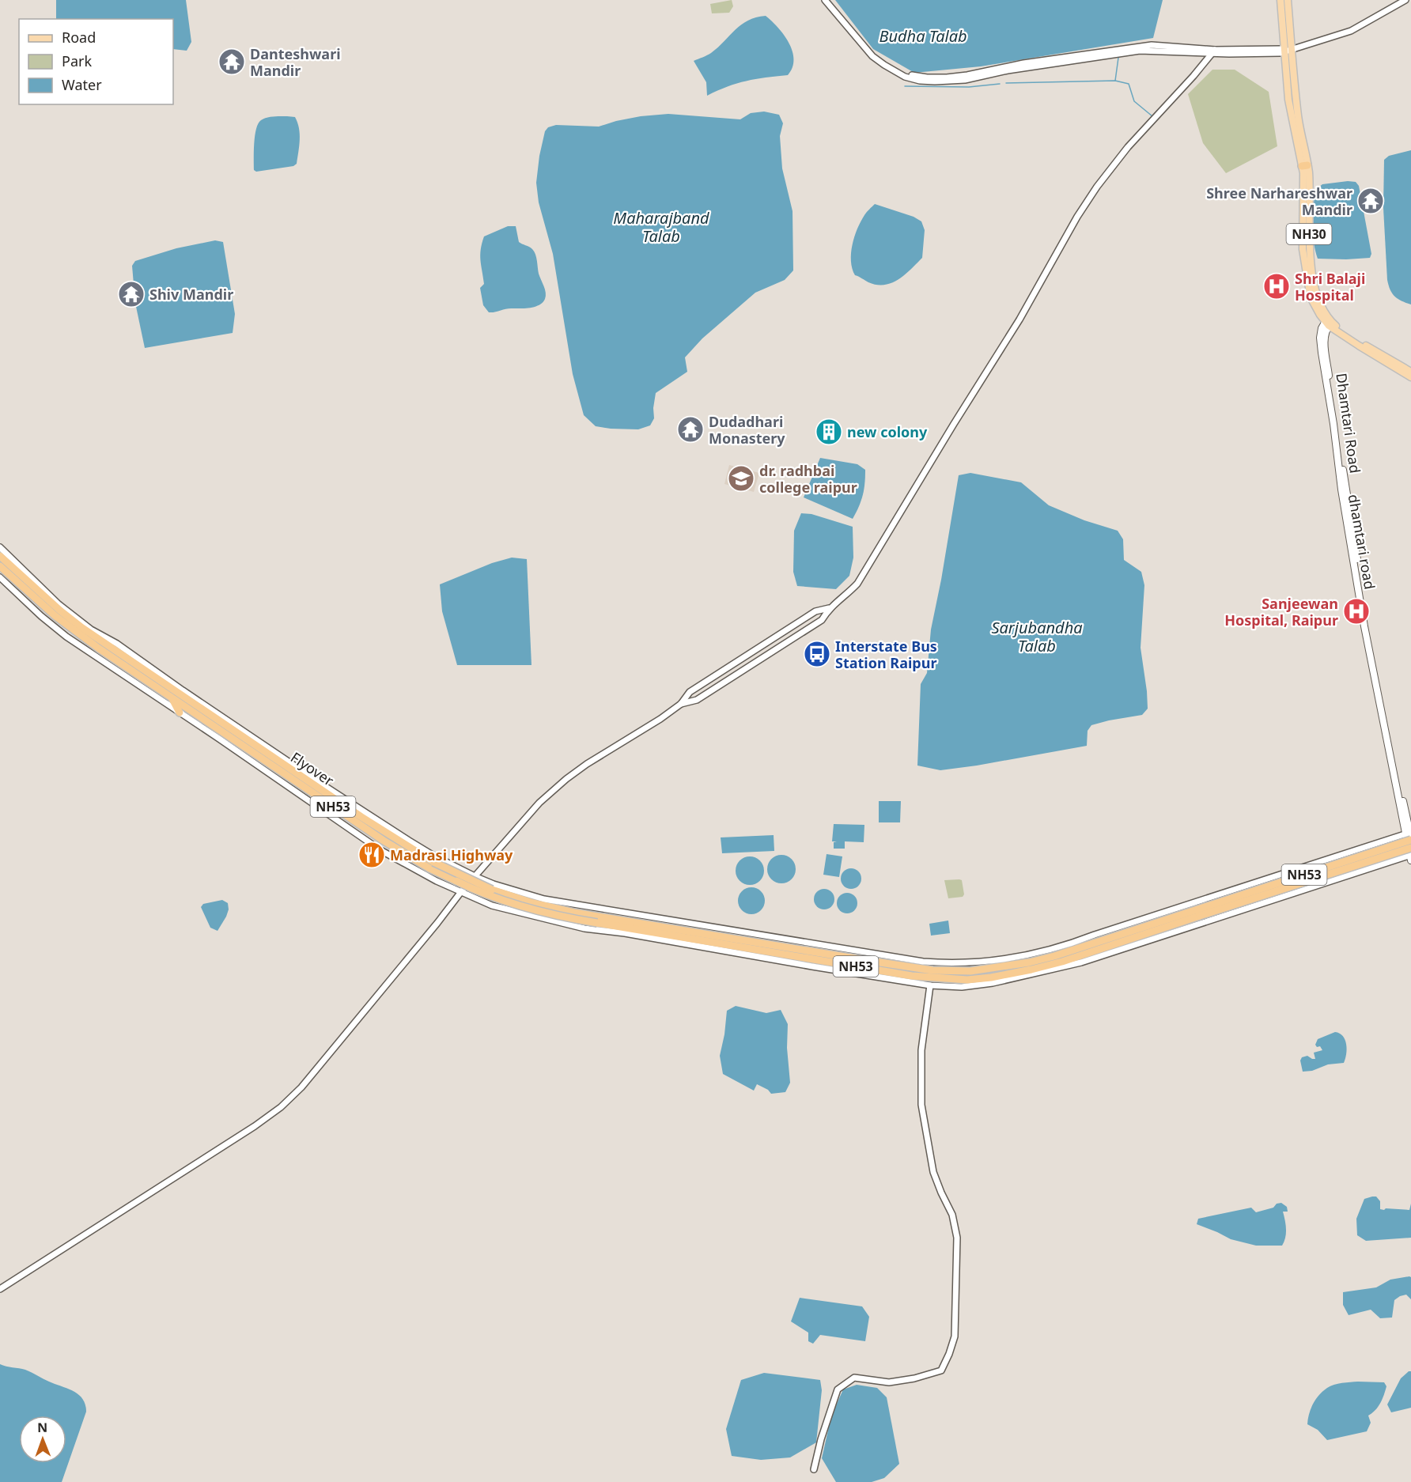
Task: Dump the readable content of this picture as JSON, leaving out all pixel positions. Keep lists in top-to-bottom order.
{
  "streets": {
    "highway": ["Flyover", "NH53"],
    "main road": ["NH30", "Dhamtari Road", "dhamtari road"]
  },
  "crossings": [
    ["NH30", "Dhamtari Road"],
    ["NH30", "dhamtari road"],
    ["Dhamtari Road", "dhamtari road"],
    ["Dhamtari Road", "NH53"],
    ["dhamtari road", "NH53"],
    ["Flyover", "NH53"]
  ],
  "water": ["Budha Talab", "Maharajband Talab", "Sarjubandha Talab"],
  "places": {
    "temple": [
      "Danteshwari Mandir",
      "Shree Narhareshwar Mandir",
      "Shiv Mandir",
      "Dudadhari Monastery"
    ],
    "hospital": ["Shri Balaji Hospital", "Sanjeewan Hospital, Raipur"],
    "building": ["new colony"],
    "school or university": ["dr. radhbai college raipur"],
    "bus stop": ["Interstate Bus Station Raipur"],
    "restaurant": ["Madrasi Highway"]
  },
  "legend": ["Road", "Park", "Water"],
  "north": "top"
}
